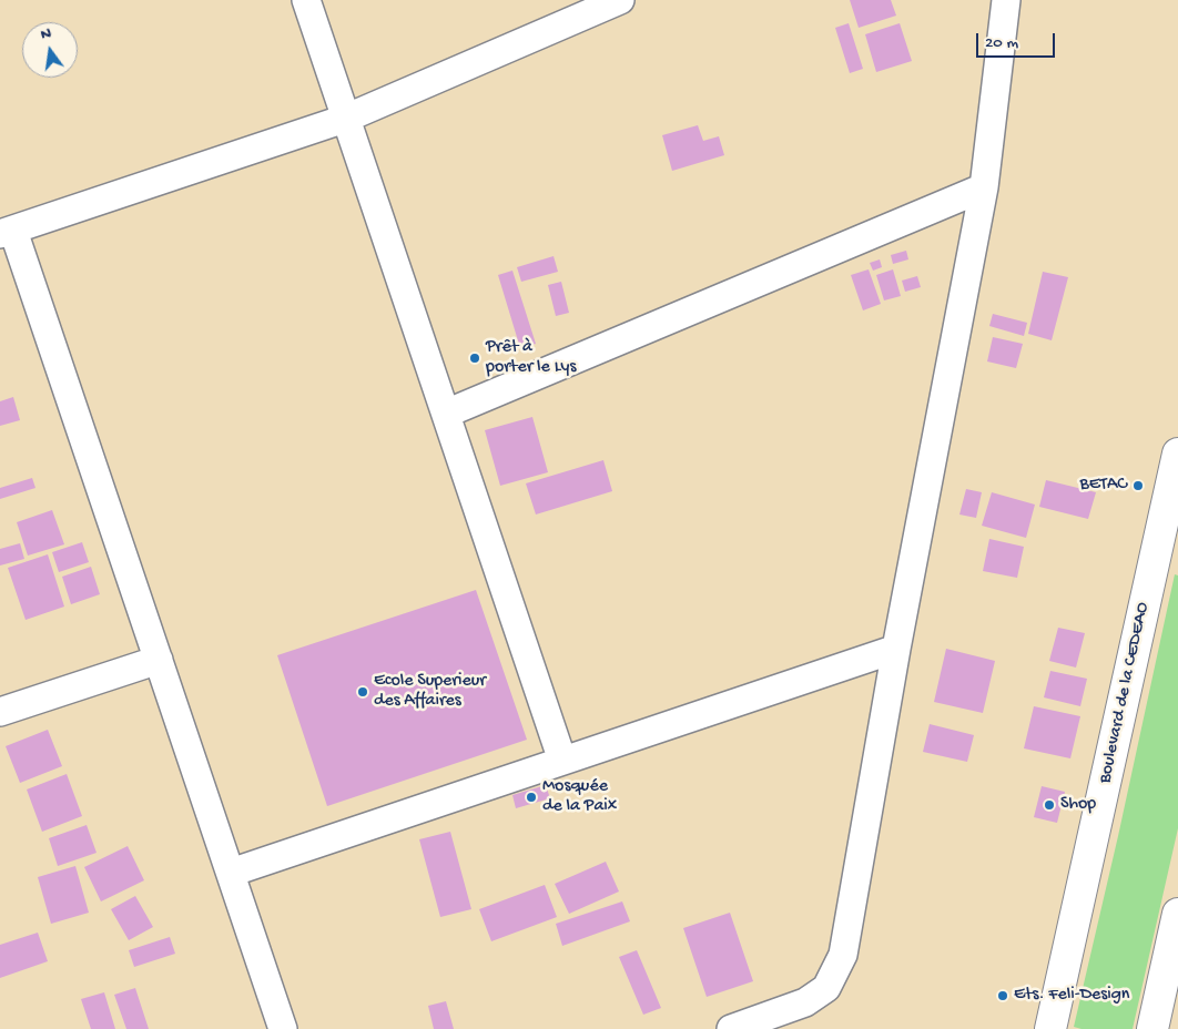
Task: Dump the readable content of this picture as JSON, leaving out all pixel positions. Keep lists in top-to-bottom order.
{
  "streets": {
    "main road": ["Boulevard de la CEDEAO"]
  },
  "places": [
    "Prêt à porter le Lys",
    "BETAC",
    "Ecole Superieur des Affaires",
    "Mosquée de la Paix",
    "Shop",
    "Ets. Feli-Design"
  ],
  "scale_bar": "20 m",
  "north": "top"
}
